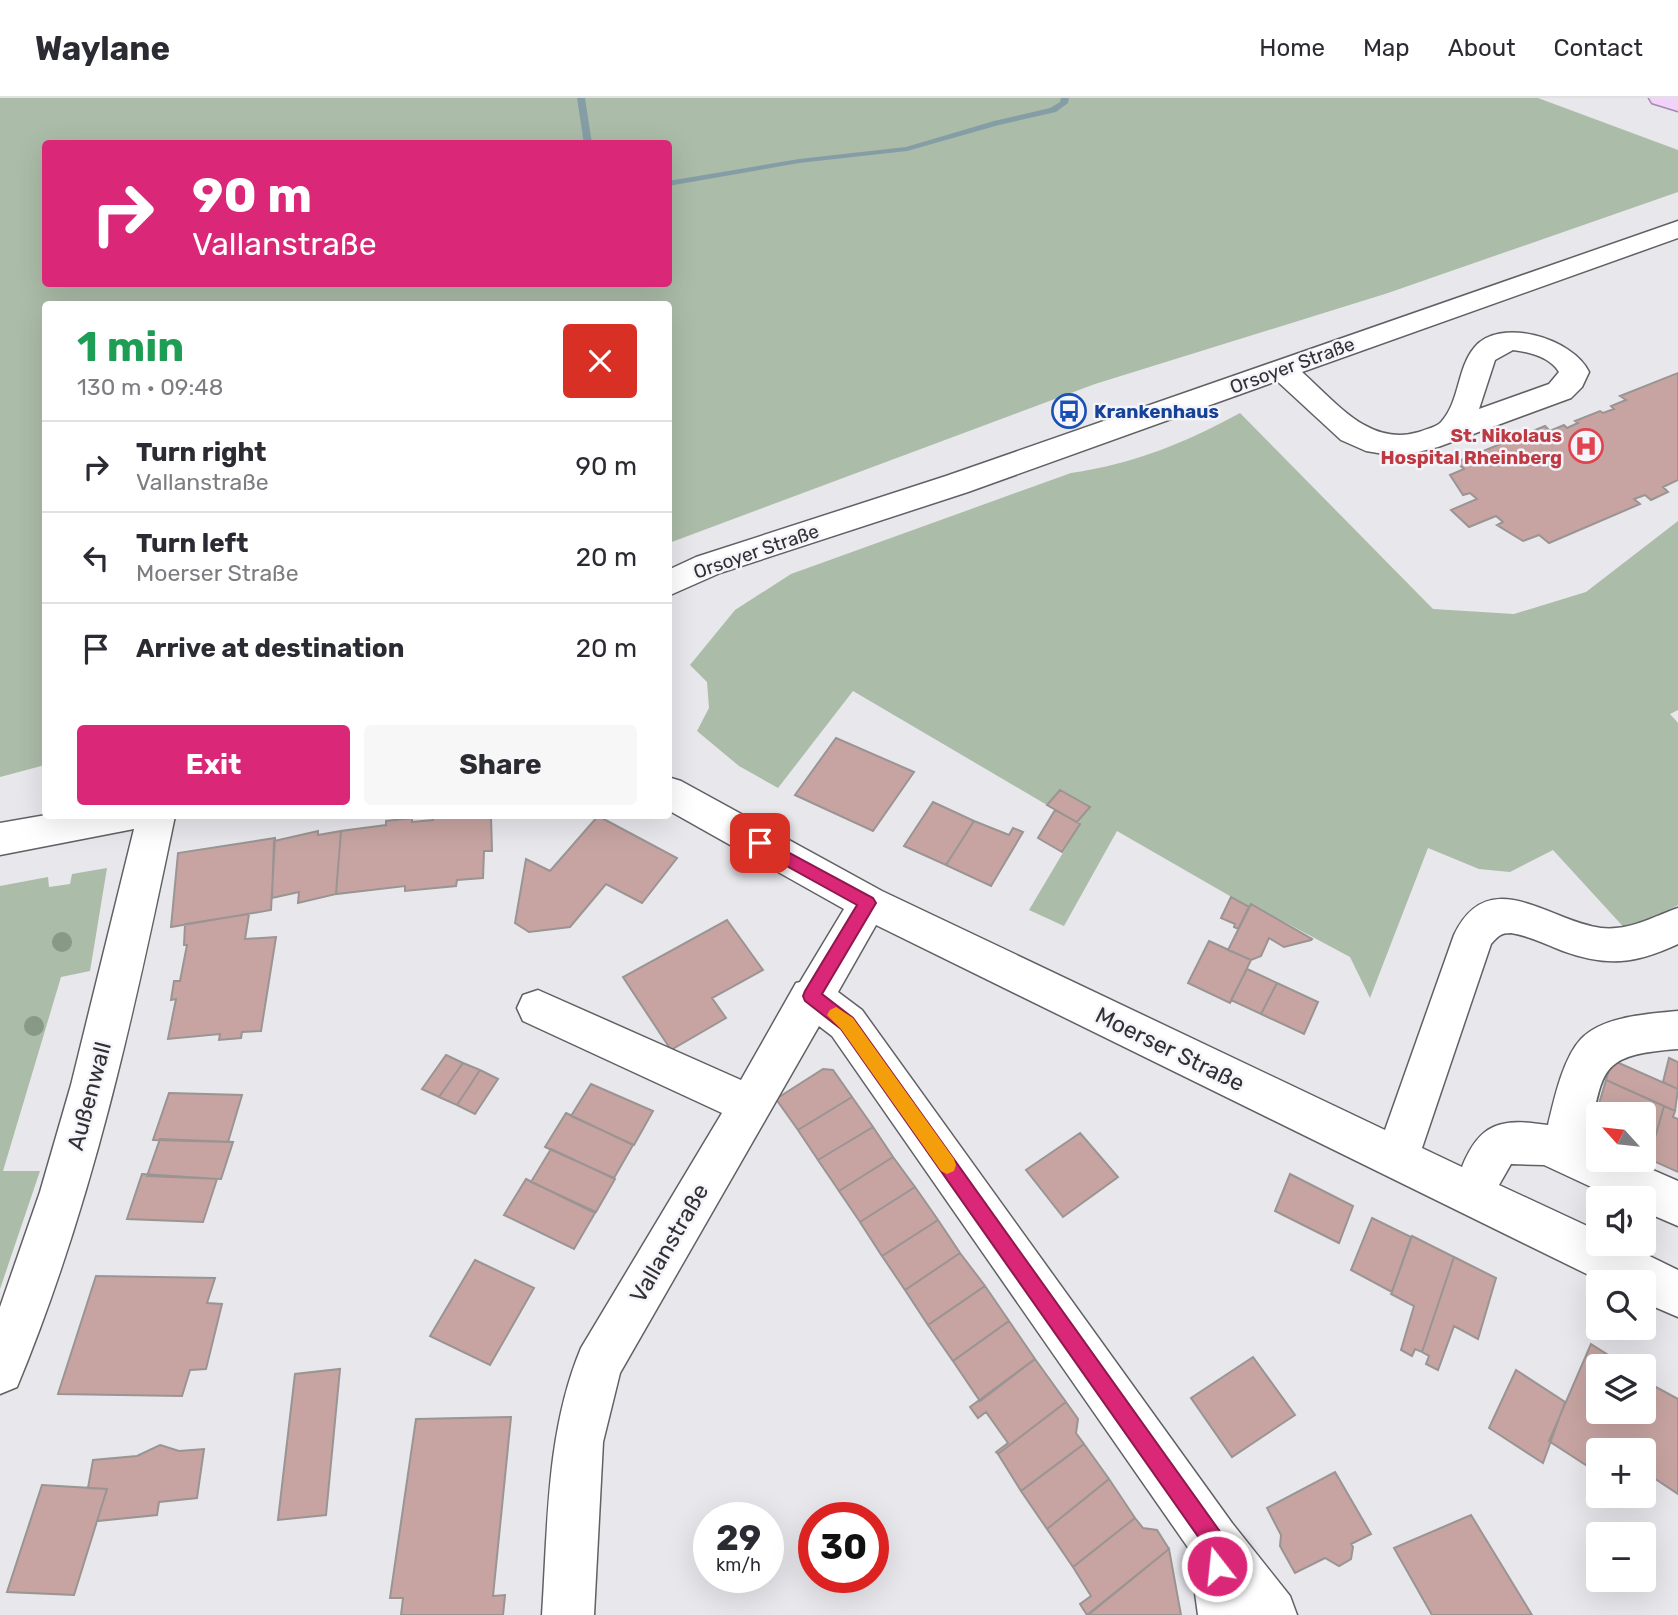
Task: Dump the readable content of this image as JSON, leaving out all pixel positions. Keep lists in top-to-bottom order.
{
  "streets": {
    "street": [
      "Orsoyer Straße",
      "Moerser Straße",
      "Außenwall",
      "Vallanstraße"
    ]
  },
  "crossings": [
    ["Moerser Straße", "Vallanstraße"]
  ],
  "places": {
    "bus stop": ["Krankenhaus"],
    "hospital": ["St. Nikolaus Hospital Rheinberg"]
  },
  "north": "top left",
  "page": {
    "header": "Waylane",
    "nav": [
      "Home",
      "Map",
      "About",
      "Contact"
    ],
    "turn": ["90 m", "Vallanstraße"],
    "heading": ["1 min", "130 m · 09:48"],
    "list": [
      {
        "name": "Turn right",
        "note": "Vallanstraße",
        "value": "90 m"
      },
      {
        "name": "Turn left",
        "note": "Moerser Straße",
        "value": "20 m"
      },
      {
        "name": "Arrive at destination",
        "value": "20 m"
      }
    ],
    "buttons": ["Exit", "Share"],
    "map_buttons": ["+", "−"],
    "speed": "29 km/h",
    "limit": "30"
  }
}
